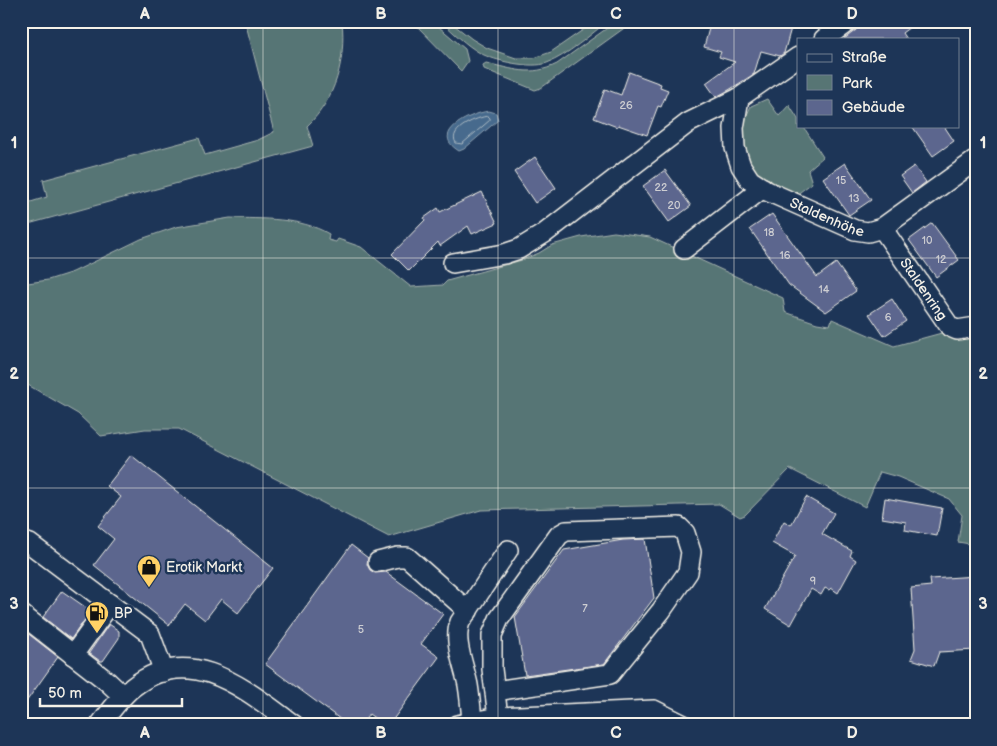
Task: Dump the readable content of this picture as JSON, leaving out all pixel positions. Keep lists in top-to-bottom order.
{
  "streets": {
    "street": ["Staldenhöhe", "Staldenring"]
  },
  "crossings": [
    ["Staldenhöhe", "Staldenring"]
  ],
  "places": {
    "shop": ["Erotik Markt"],
    "fuel station": ["BP"]
  },
  "house_numbers": [
    "26",
    "15",
    "22",
    "13",
    "20",
    "18",
    "10",
    "16",
    "12",
    "14",
    "6",
    "9",
    "7",
    "5"
  ],
  "legend": ["Straße", "Park", "Gebäude"],
  "scale_bar": "50 m",
  "grid": {
    "columns": [
      "A",
      "B",
      "C",
      "D"
    ],
    "rows": ["1", "2", "3"]
  }
}
